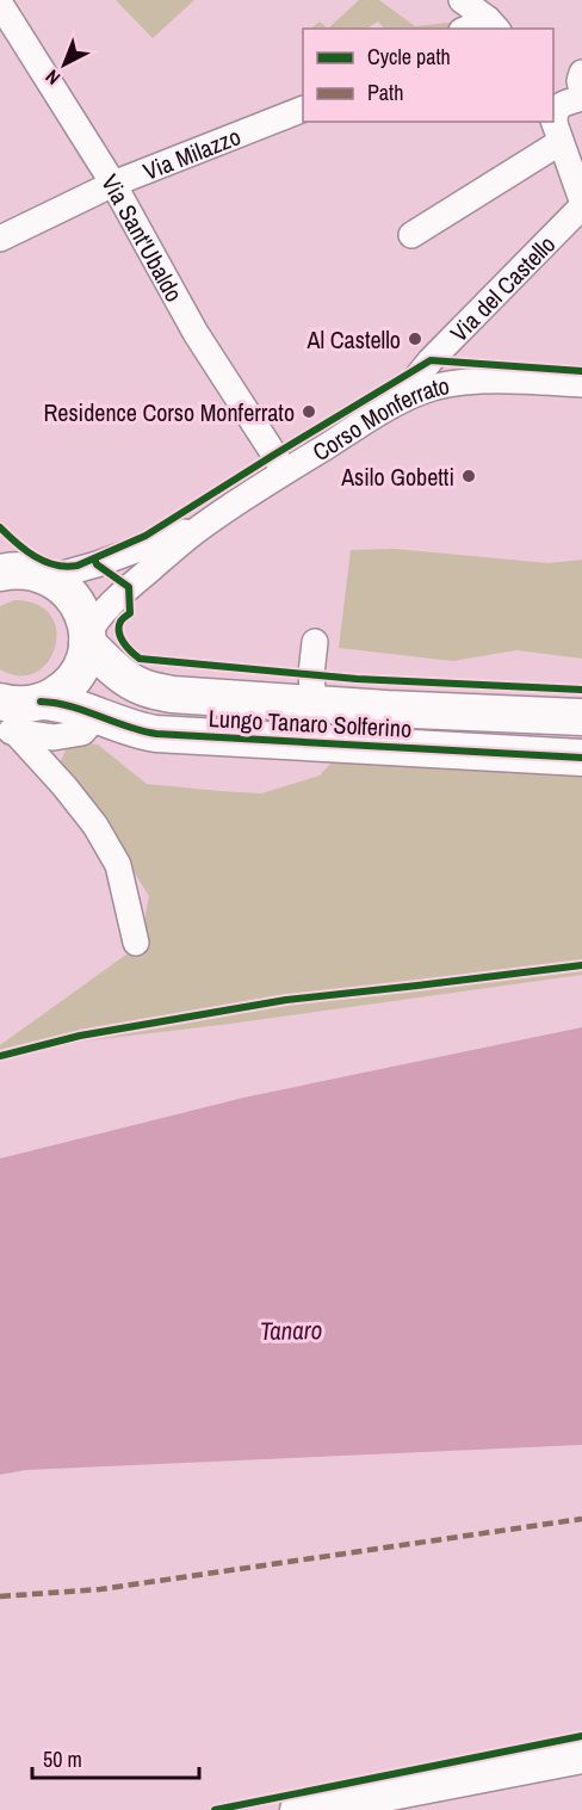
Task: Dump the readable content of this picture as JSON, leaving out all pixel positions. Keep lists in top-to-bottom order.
{
  "streets": {
    "main road": ["Lungo Tanaro Solferino"],
    "street": [
      "Via Milazzo",
      "Via Sant'Ubaldo",
      "Via del Castello",
      "Corso Monferrato"
    ]
  },
  "crossings": [
    ["Via Milazzo", "Via Sant'Ubaldo"],
    ["Via Sant'Ubaldo", "Corso Monferrato"],
    ["Via del Castello", "Corso Monferrato"],
    ["Corso Monferrato", "Lungo Tanaro Solferino"]
  ],
  "water": ["Tanaro"],
  "places": ["Al Castello", "Residence Corso Monferrato", "Asilo Gobetti"],
  "legend": ["Cycle path", "Path"],
  "scale_bar": "50 m",
  "north": "bottom left"
}
